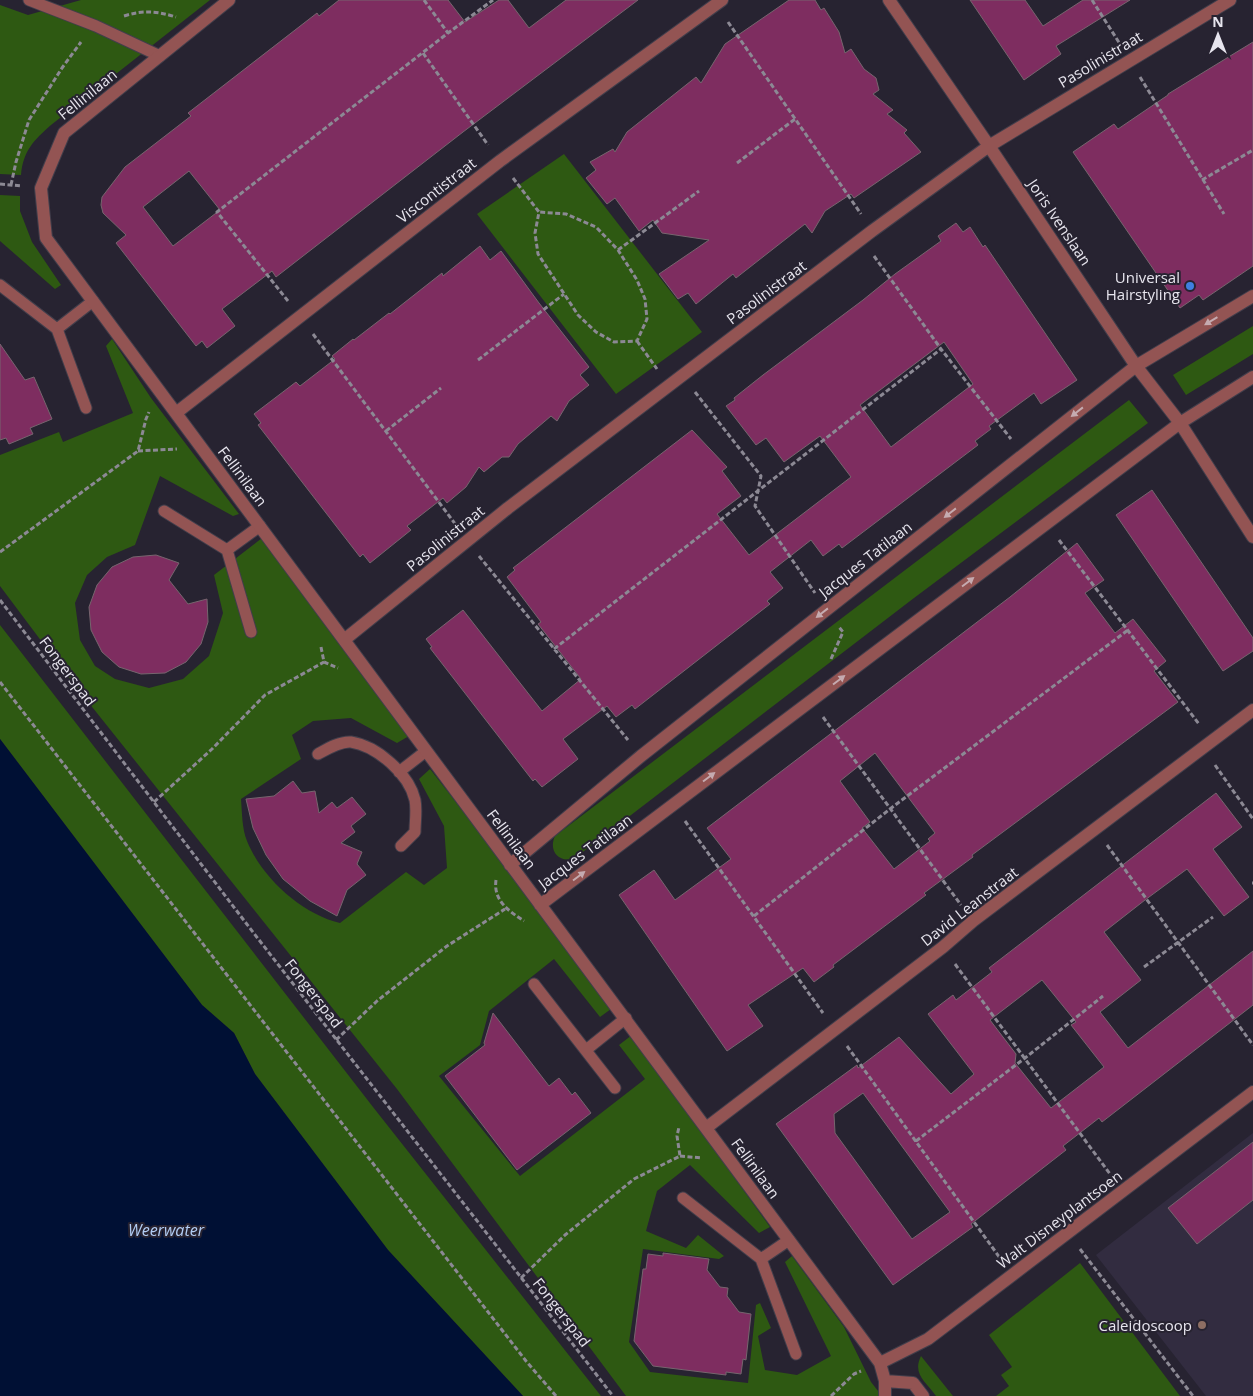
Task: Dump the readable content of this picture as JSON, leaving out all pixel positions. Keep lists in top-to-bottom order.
{
  "streets": {
    "street": [
      "Pasolinistraat",
      "Fellinilaan",
      "Viscontistraat",
      "Joris Ivenslaan",
      "Jacques Tatilaan",
      "David Leanstraat",
      "Walt Disneyplantsoen"
    ],
    "path": ["Fongerspad"]
  },
  "crossings": [
    ["Pasolinistraat", "Fellinilaan"],
    ["Pasolinistraat", "Joris Ivenslaan"],
    ["Fellinilaan", "Viscontistraat"],
    ["Fellinilaan", "Jacques Tatilaan"],
    ["Fellinilaan", "David Leanstraat"],
    ["Fellinilaan", "Walt Disneyplantsoen"],
    ["Joris Ivenslaan", "Jacques Tatilaan"]
  ],
  "water": ["Weerwater"],
  "places": ["Universal Hairstyling", "Caleidoscoop"],
  "north": "top"
}
